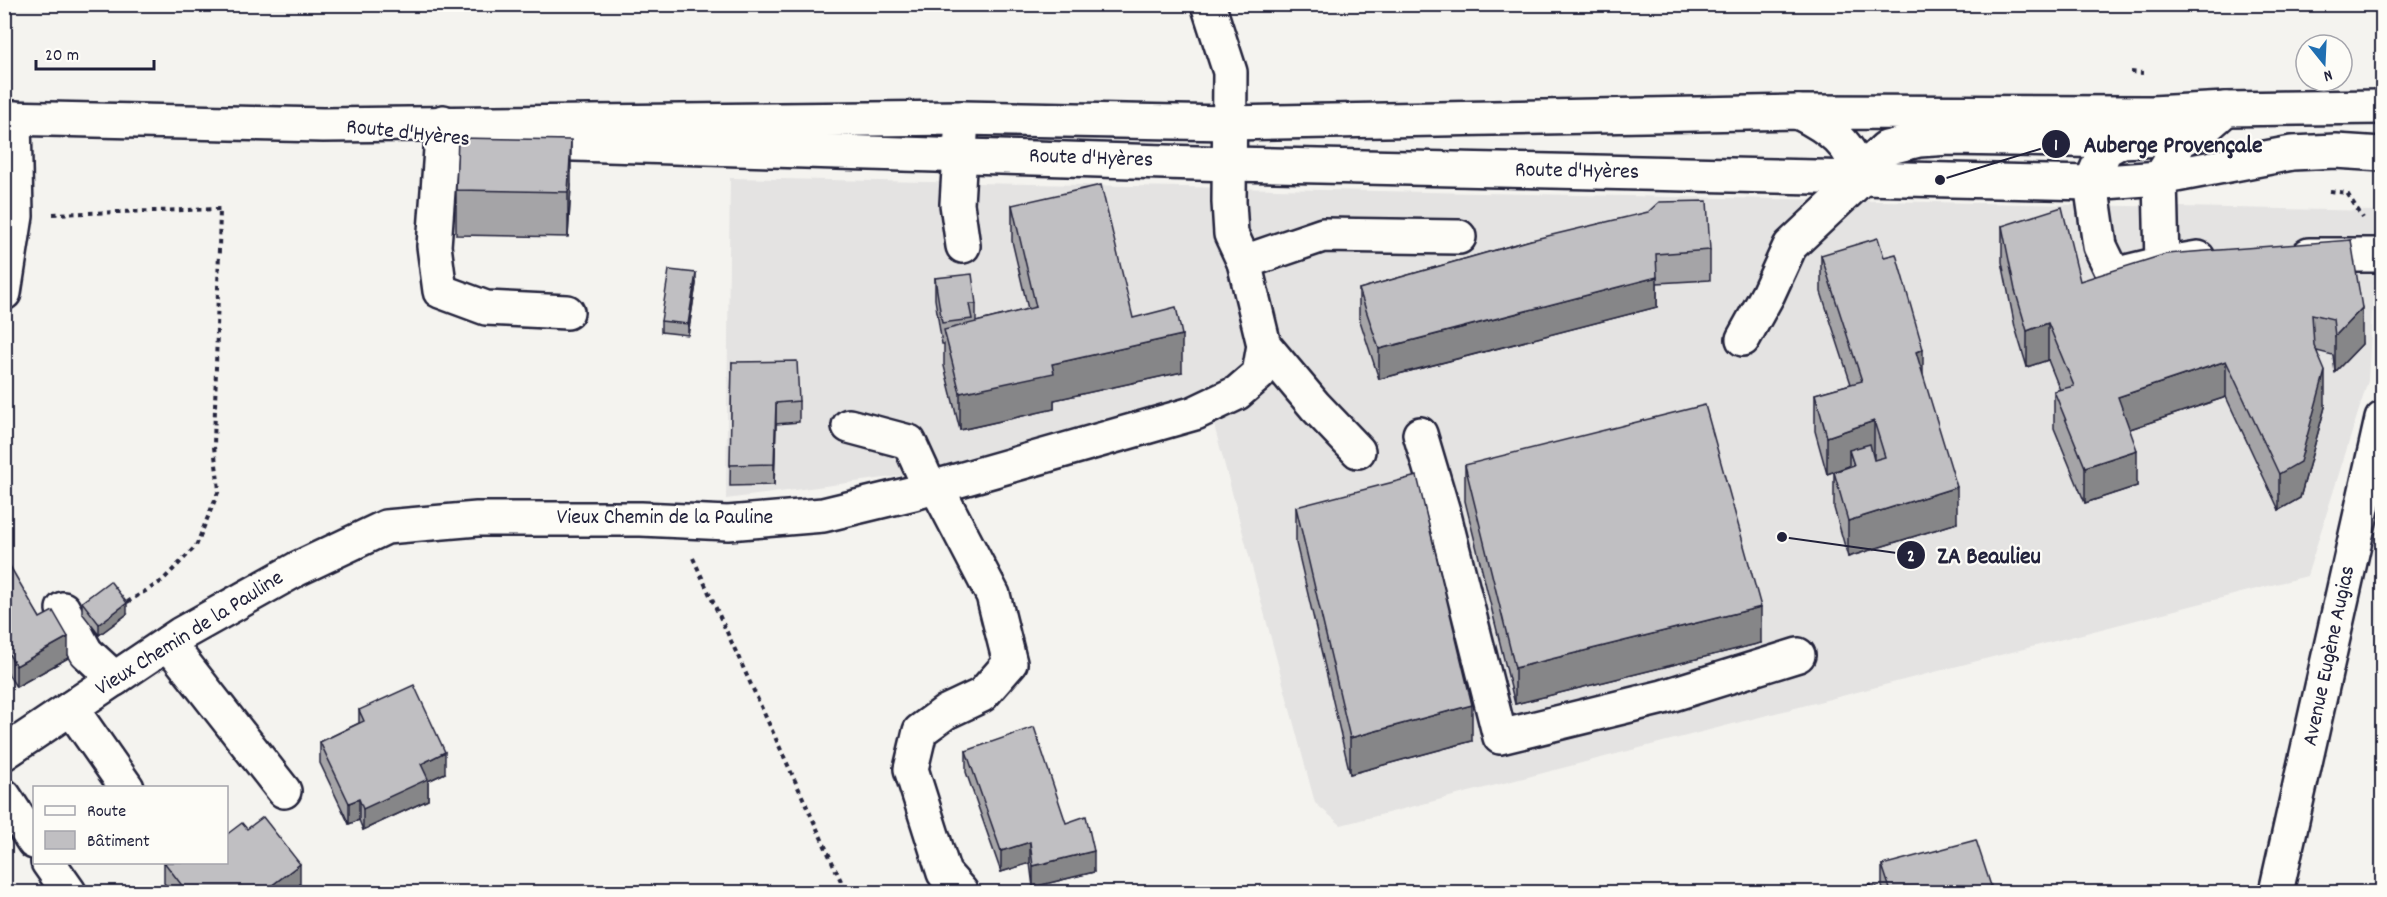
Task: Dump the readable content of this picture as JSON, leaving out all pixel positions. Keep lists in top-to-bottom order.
{
  "streets": {
    "main road": ["Route d'Hyères", "Vieux Chemin de la Pauline", "Avenue Eugène Augias"]
  },
  "crossings": [
    ["Route d'Hyères", "Vieux Chemin de la Pauline"]
  ],
  "places": ["Auberge Provençale", "ZA Beaulieu"],
  "legend": ["Route", "Bâtiment"],
  "scale_bar": "20 m",
  "north": "bottom"
}
